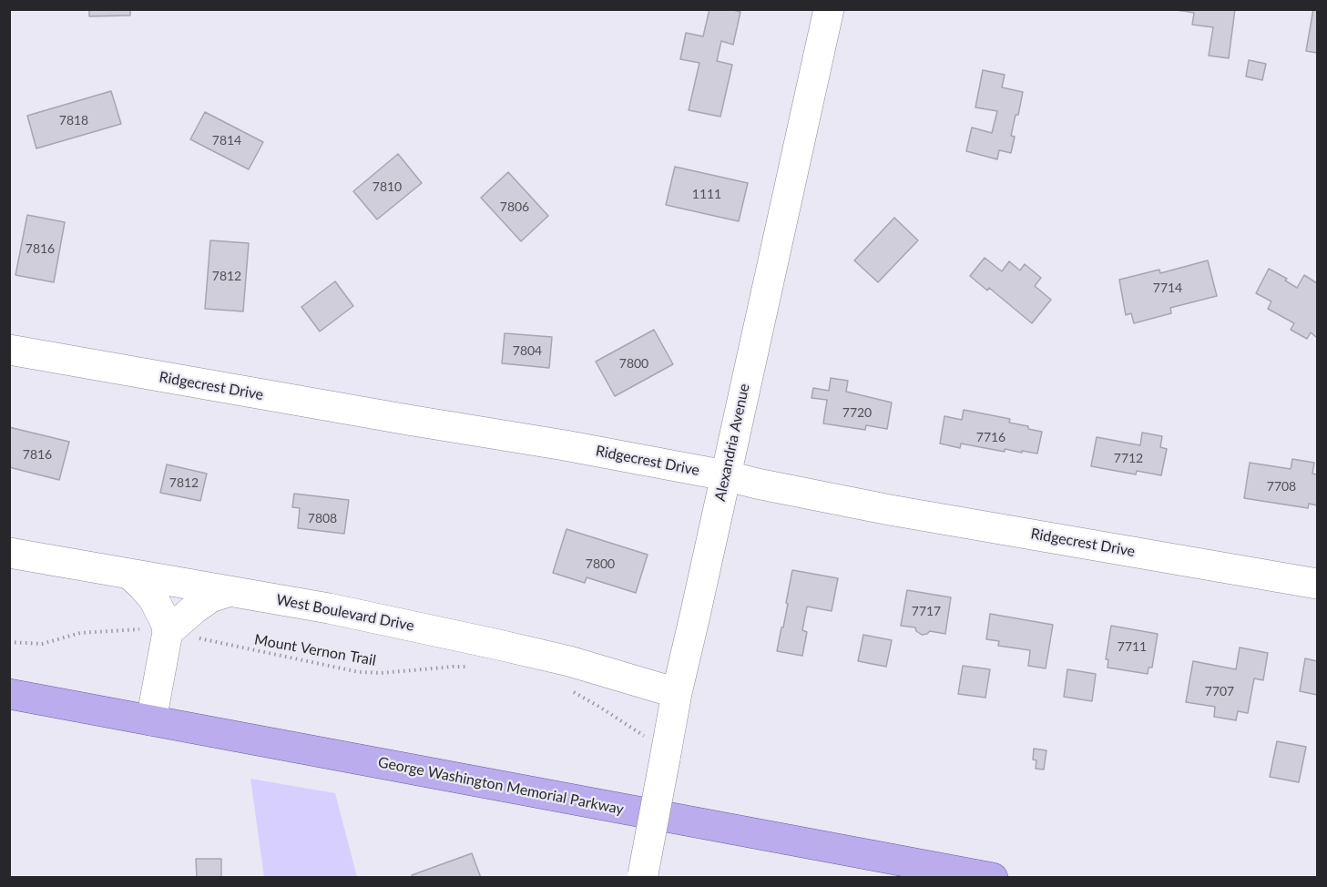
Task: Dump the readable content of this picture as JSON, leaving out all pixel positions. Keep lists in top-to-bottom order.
{
  "streets": {
    "main road": ["George Washington Memorial Parkway"],
    "street": ["Ridgecrest Drive", "Alexandria Avenue", "West Boulevard Drive"],
    "path": ["Mount Vernon Trail"]
  },
  "crossings": [
    ["Ridgecrest Drive", "Alexandria Avenue"],
    ["Alexandria Avenue", "West Boulevard Drive"]
  ],
  "house_numbers": [
    "7818",
    "7814",
    "7810",
    "1111",
    "7806",
    "7816",
    "7812",
    "7714",
    "7804",
    "7800",
    "7720",
    "7716",
    "7816",
    "7712",
    "7812",
    "7708",
    "7808",
    "7800",
    "7717",
    "7711",
    "7707"
  ]
}
